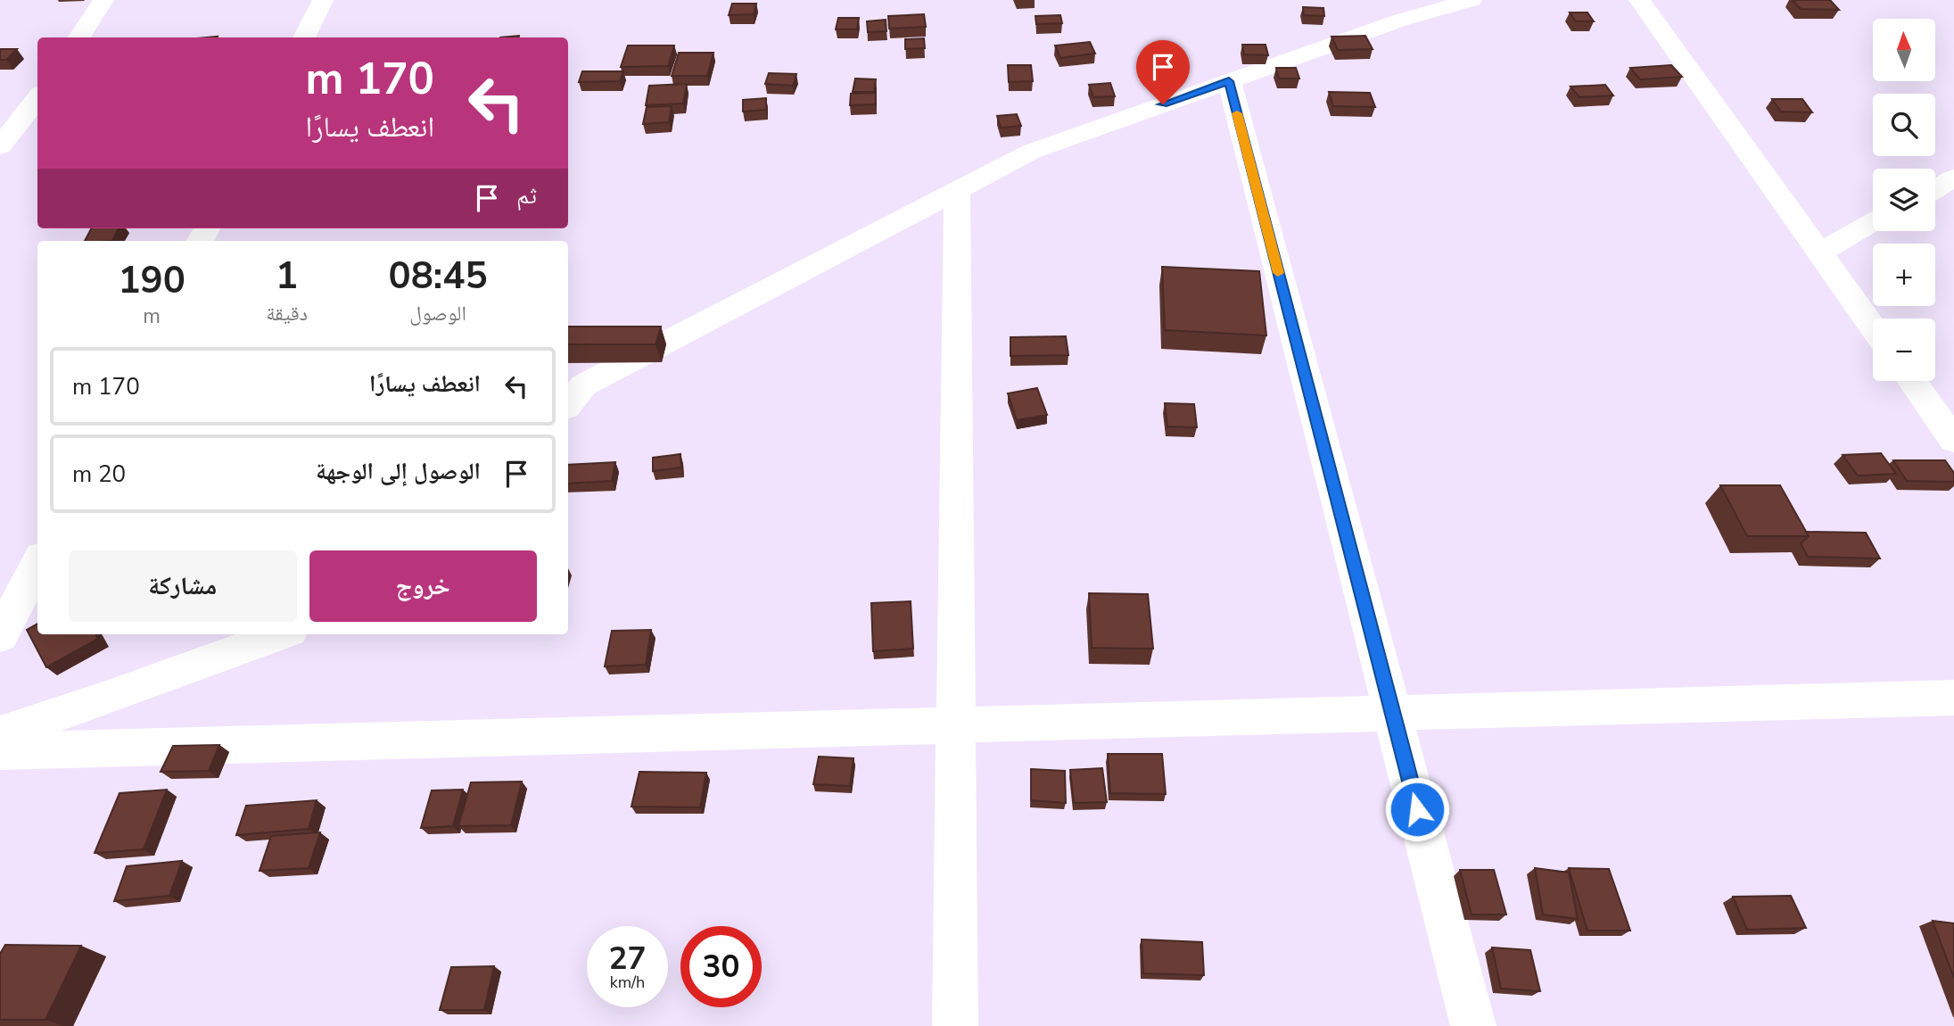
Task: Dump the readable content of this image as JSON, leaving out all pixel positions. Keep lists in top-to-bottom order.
{
  "north": "top",
  "page": {
    "map_buttons": ["+", "−"],
    "turn": ["170 m", "انعطف يسارًا"],
    "then": "ثم",
    "eta": [
      "08:45",
      "الوصول",
      "1",
      "دقيقة",
      "190",
      "m"
    ],
    "list": [
      {
        "name": "انعطف يسارًا",
        "value": "170 m"
      },
      {
        "name": "الوصول إلى الوجهة",
        "value": "20 m"
      }
    ],
    "buttons": ["خروج", "مشاركة"],
    "speed": "27 km/h",
    "limit": "30"
  }
}
